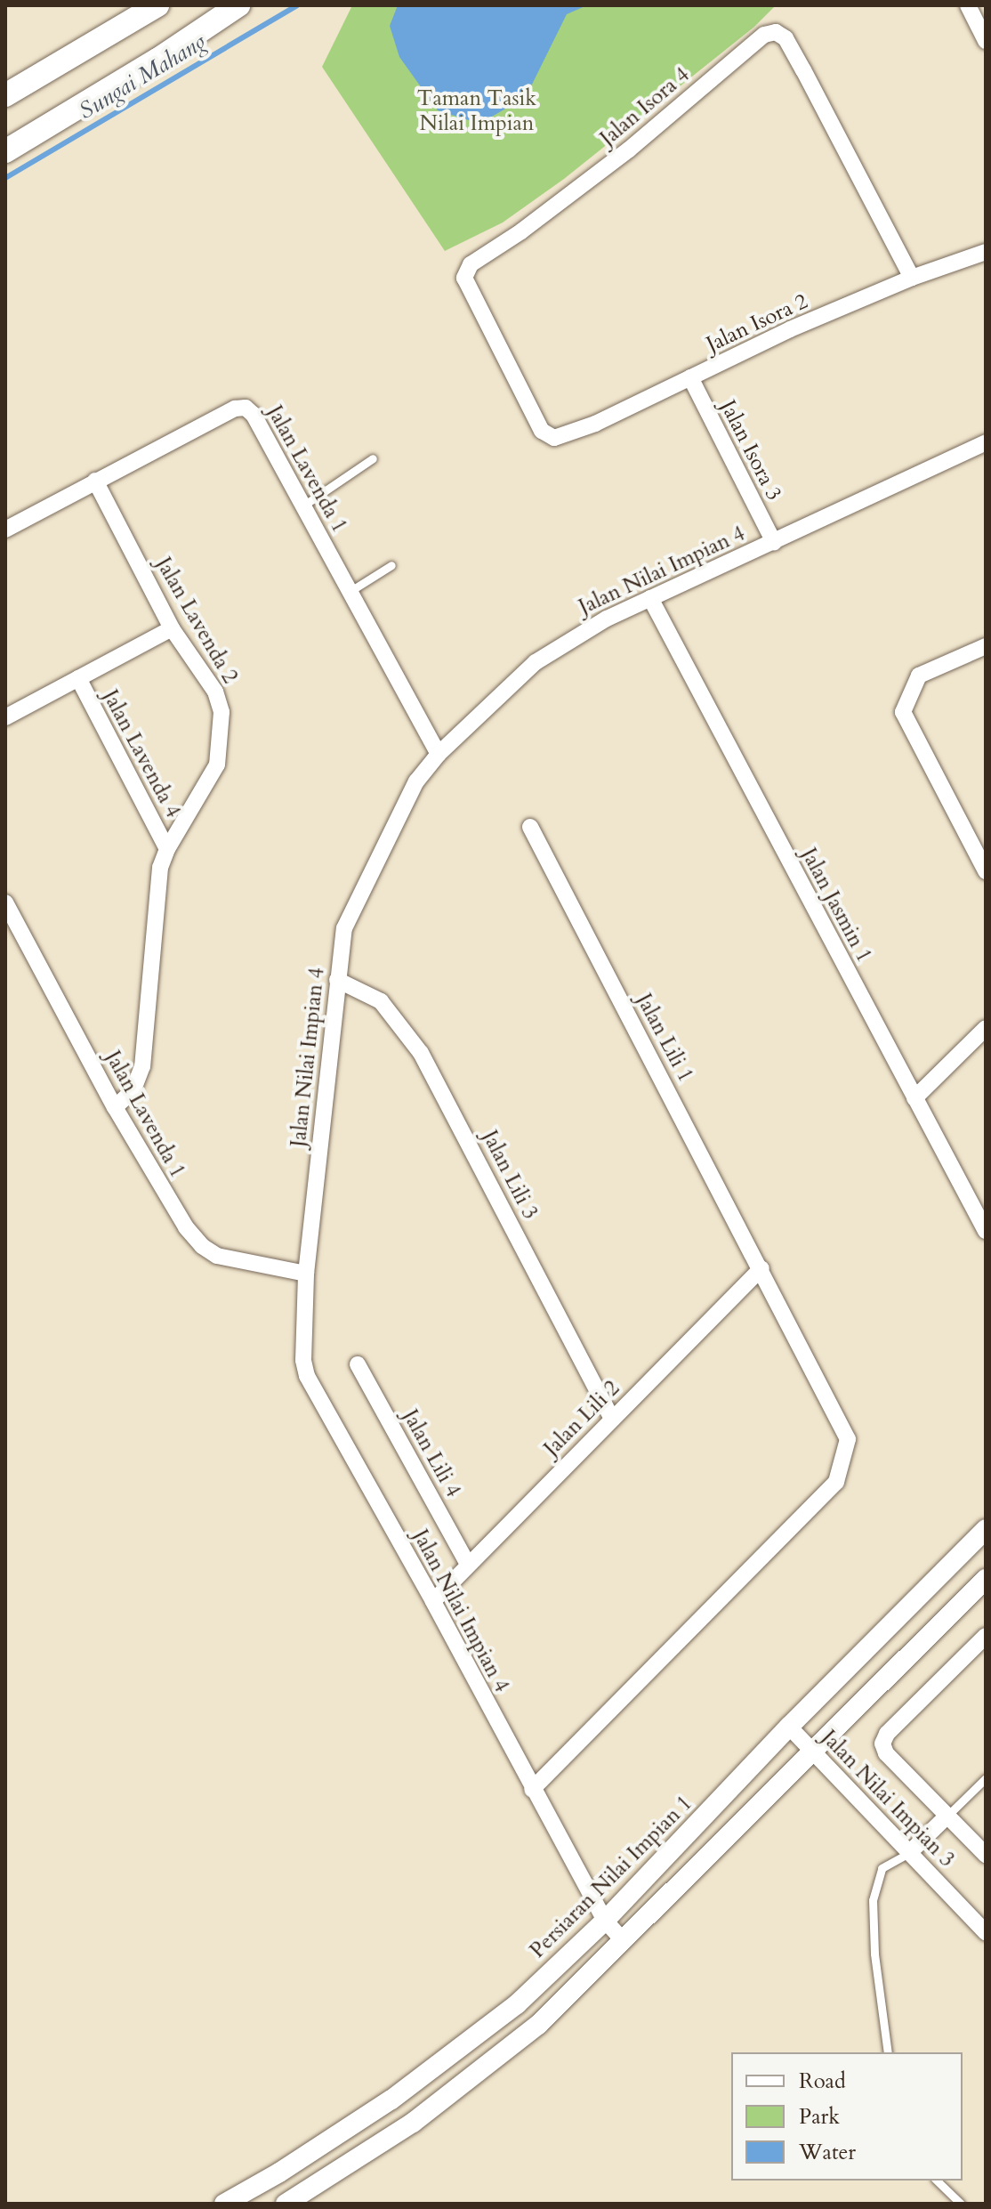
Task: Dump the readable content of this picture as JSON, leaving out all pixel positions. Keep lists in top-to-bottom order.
{
  "streets": {
    "street": [
      "Jalan Isora 4",
      "Jalan Isora 2",
      "Jalan Isora 3",
      "Jalan Lavenda 1",
      "Jalan Nilai Impian 4",
      "Jalan Lavenda 2",
      "Jalan Lavenda 4",
      "Jalan Jasmin 1",
      "Jalan Lili 1",
      "Jalan Lili 3",
      "Jalan Lili 2",
      "Jalan Lili 4",
      "Jalan Nilai Impian 3",
      "Persiaran Nilai Impian 1"
    ]
  },
  "crossings": [
    ["Jalan Isora 4", "Jalan Isora 2"],
    ["Jalan Isora 2", "Jalan Isora 3"],
    ["Jalan Isora 3", "Jalan Nilai Impian 4"],
    ["Jalan Lavenda 1", "Jalan Nilai Impian 4"],
    ["Jalan Lavenda 1", "Jalan Lavenda 2"],
    ["Jalan Nilai Impian 4", "Jalan Jasmin 1"],
    ["Jalan Nilai Impian 4", "Jalan Lili 1"],
    ["Jalan Nilai Impian 4", "Jalan Lili 3"],
    ["Jalan Nilai Impian 4", "Jalan Lili 2"],
    ["Jalan Nilai Impian 4", "Persiaran Nilai Impian 1"],
    ["Jalan Lavenda 2", "Jalan Lavenda 4"],
    ["Jalan Lili 1", "Jalan Lili 2"],
    ["Jalan Lili 3", "Jalan Lili 2"],
    ["Jalan Lili 2", "Jalan Lili 4"],
    ["Jalan Nilai Impian 3", "Persiaran Nilai Impian 1"]
  ],
  "water": ["Sungai Mahang"],
  "parks": ["Taman Tasik Nilai Impian"],
  "legend": ["Road", "Park", "Water"]
}
